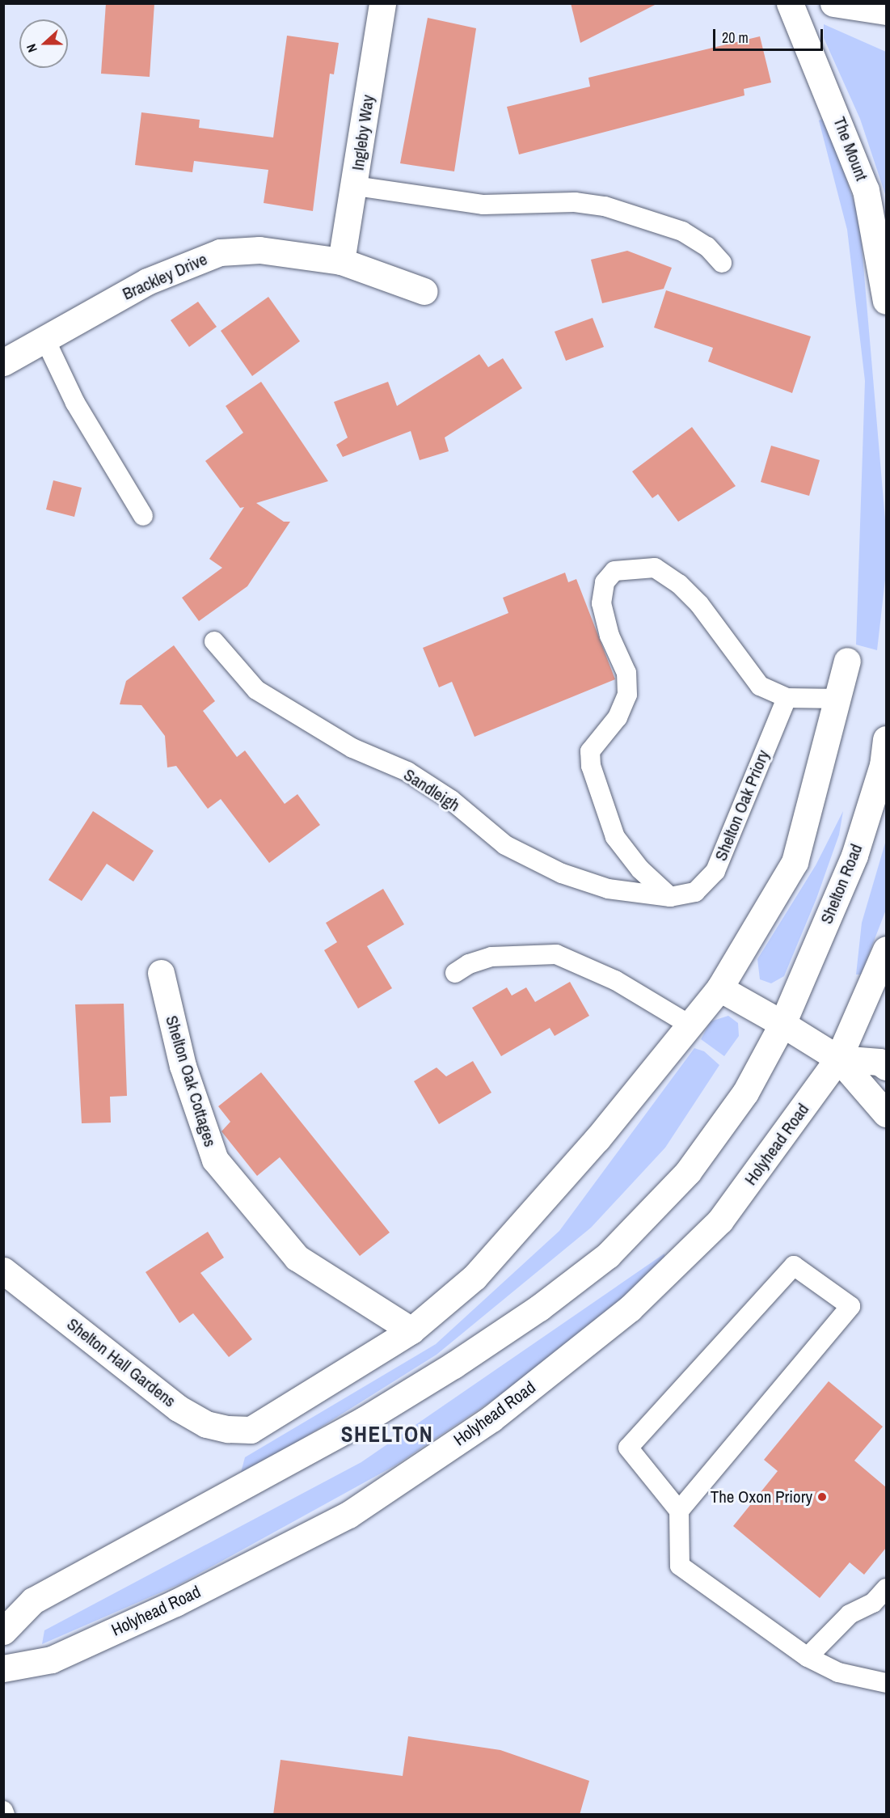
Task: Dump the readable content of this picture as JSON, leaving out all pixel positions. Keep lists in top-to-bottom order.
{
  "streets": {
    "main road": [
      "Ingleby Way",
      "The Mount",
      "Brackley Drive",
      "Shelton Road",
      "Shelton Oak Cottages",
      "Holyhead Road",
      "Shelton Hall Gardens"
    ],
    "lane": ["Sandleigh", "Shelton Oak Priory"]
  },
  "crossings": [
    ["Ingleby Way", "Brackley Drive"],
    ["Sandleigh", "Shelton Oak Priory"],
    ["Shelton Oak Cottages", "Shelton Hall Gardens"]
  ],
  "districts": ["SHELTON"],
  "places": ["The Oxon Priory"],
  "scale_bar": "20 m",
  "north": "left"
}
